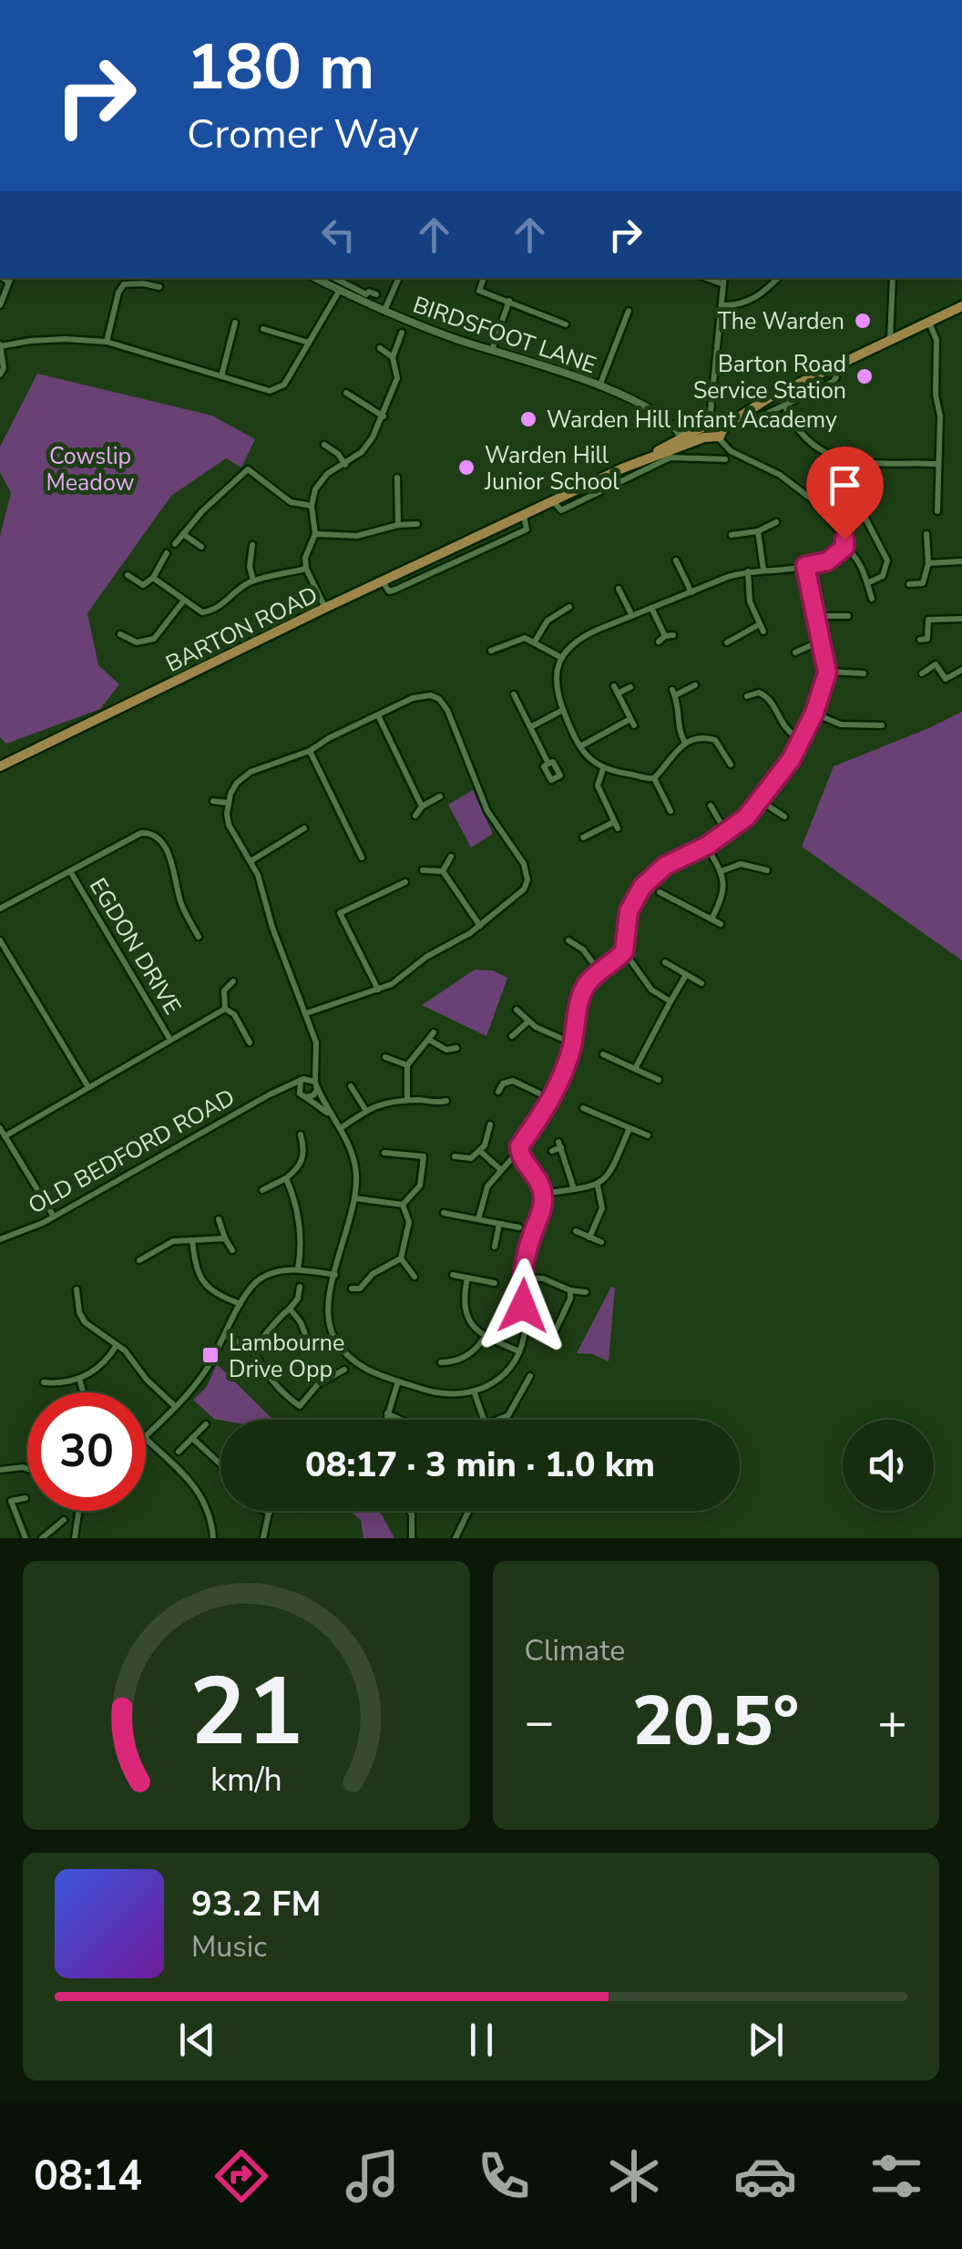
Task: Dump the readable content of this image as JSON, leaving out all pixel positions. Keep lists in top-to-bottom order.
{
  "streets": {
    "highway": ["BARTON ROAD"],
    "street": ["BIRDSFOOT LANE", "EGDON DRIVE", "OLD BEDFORD ROAD"]
  },
  "crossings": [
    ["BIRDSFOOT LANE", "BARTON ROAD"]
  ],
  "parks": ["Cowslip Meadow"],
  "places": {
    "other": [
      "The Warden",
      "Barton Road Service Station",
      "Warden Hill Infant Academy",
      "Warden Hill Junior School"
    ],
    "transit": ["Lambourne Drive Opp"]
  },
  "page": {
    "turn": ["180 m", "Cromer Way"],
    "limit": "30",
    "trip": "08:17 · 3 min · 1.0 km",
    "tile": "Climate",
    "heat": ["−", "20.5°", "+"],
    "song": ["93.2 FM", "Music"],
    "tabs": "08:14",
    "gauge": ["21", "km/h"]
  }
}
